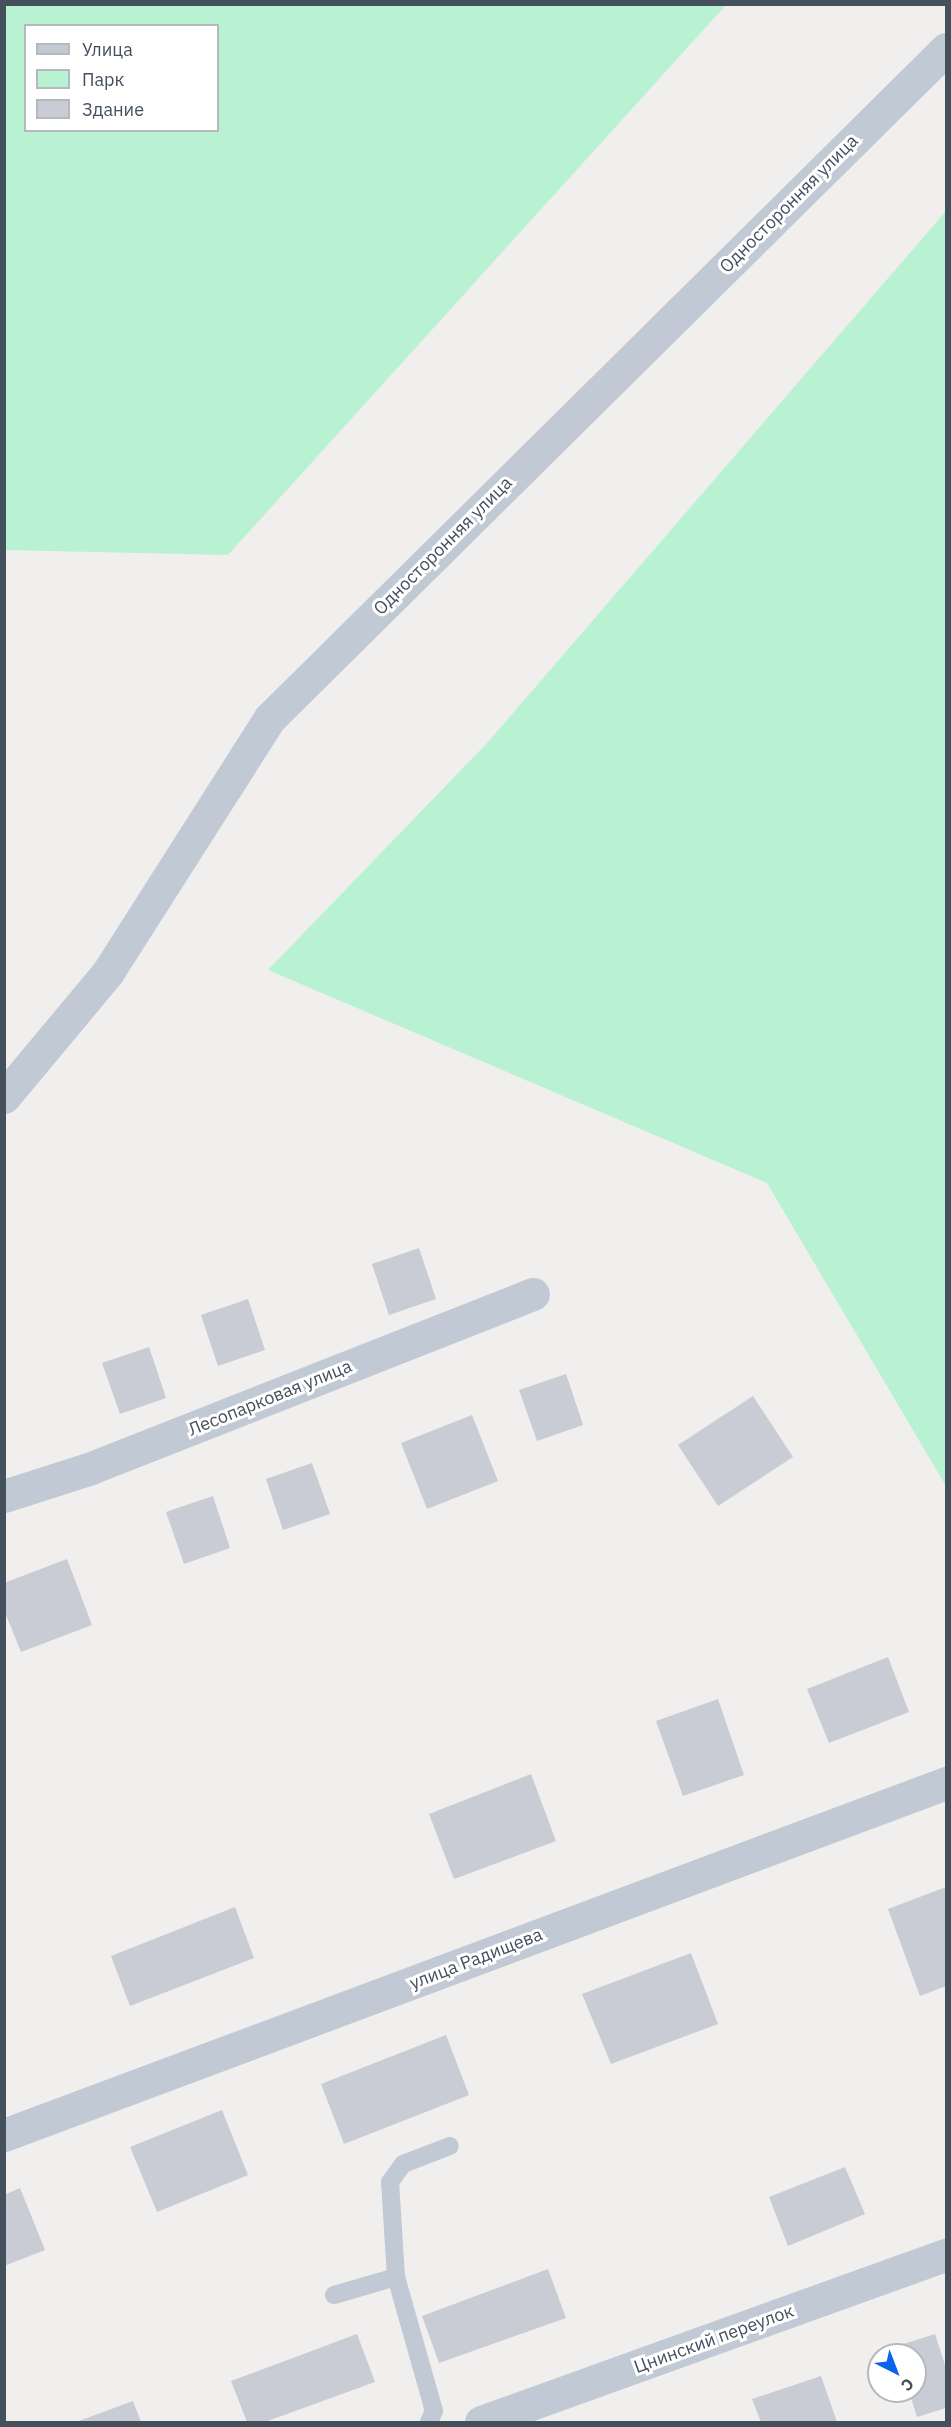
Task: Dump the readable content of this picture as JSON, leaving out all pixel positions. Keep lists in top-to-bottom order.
{
  "streets": {
    "street": [
      "Односторонняя улица",
      "Лесопарковая улица",
      "улица Радищева",
      "Цнинский переулок"
    ]
  },
  "legend": ["Улица", "Парк", "Здание"],
  "north": "bottom right"
}
